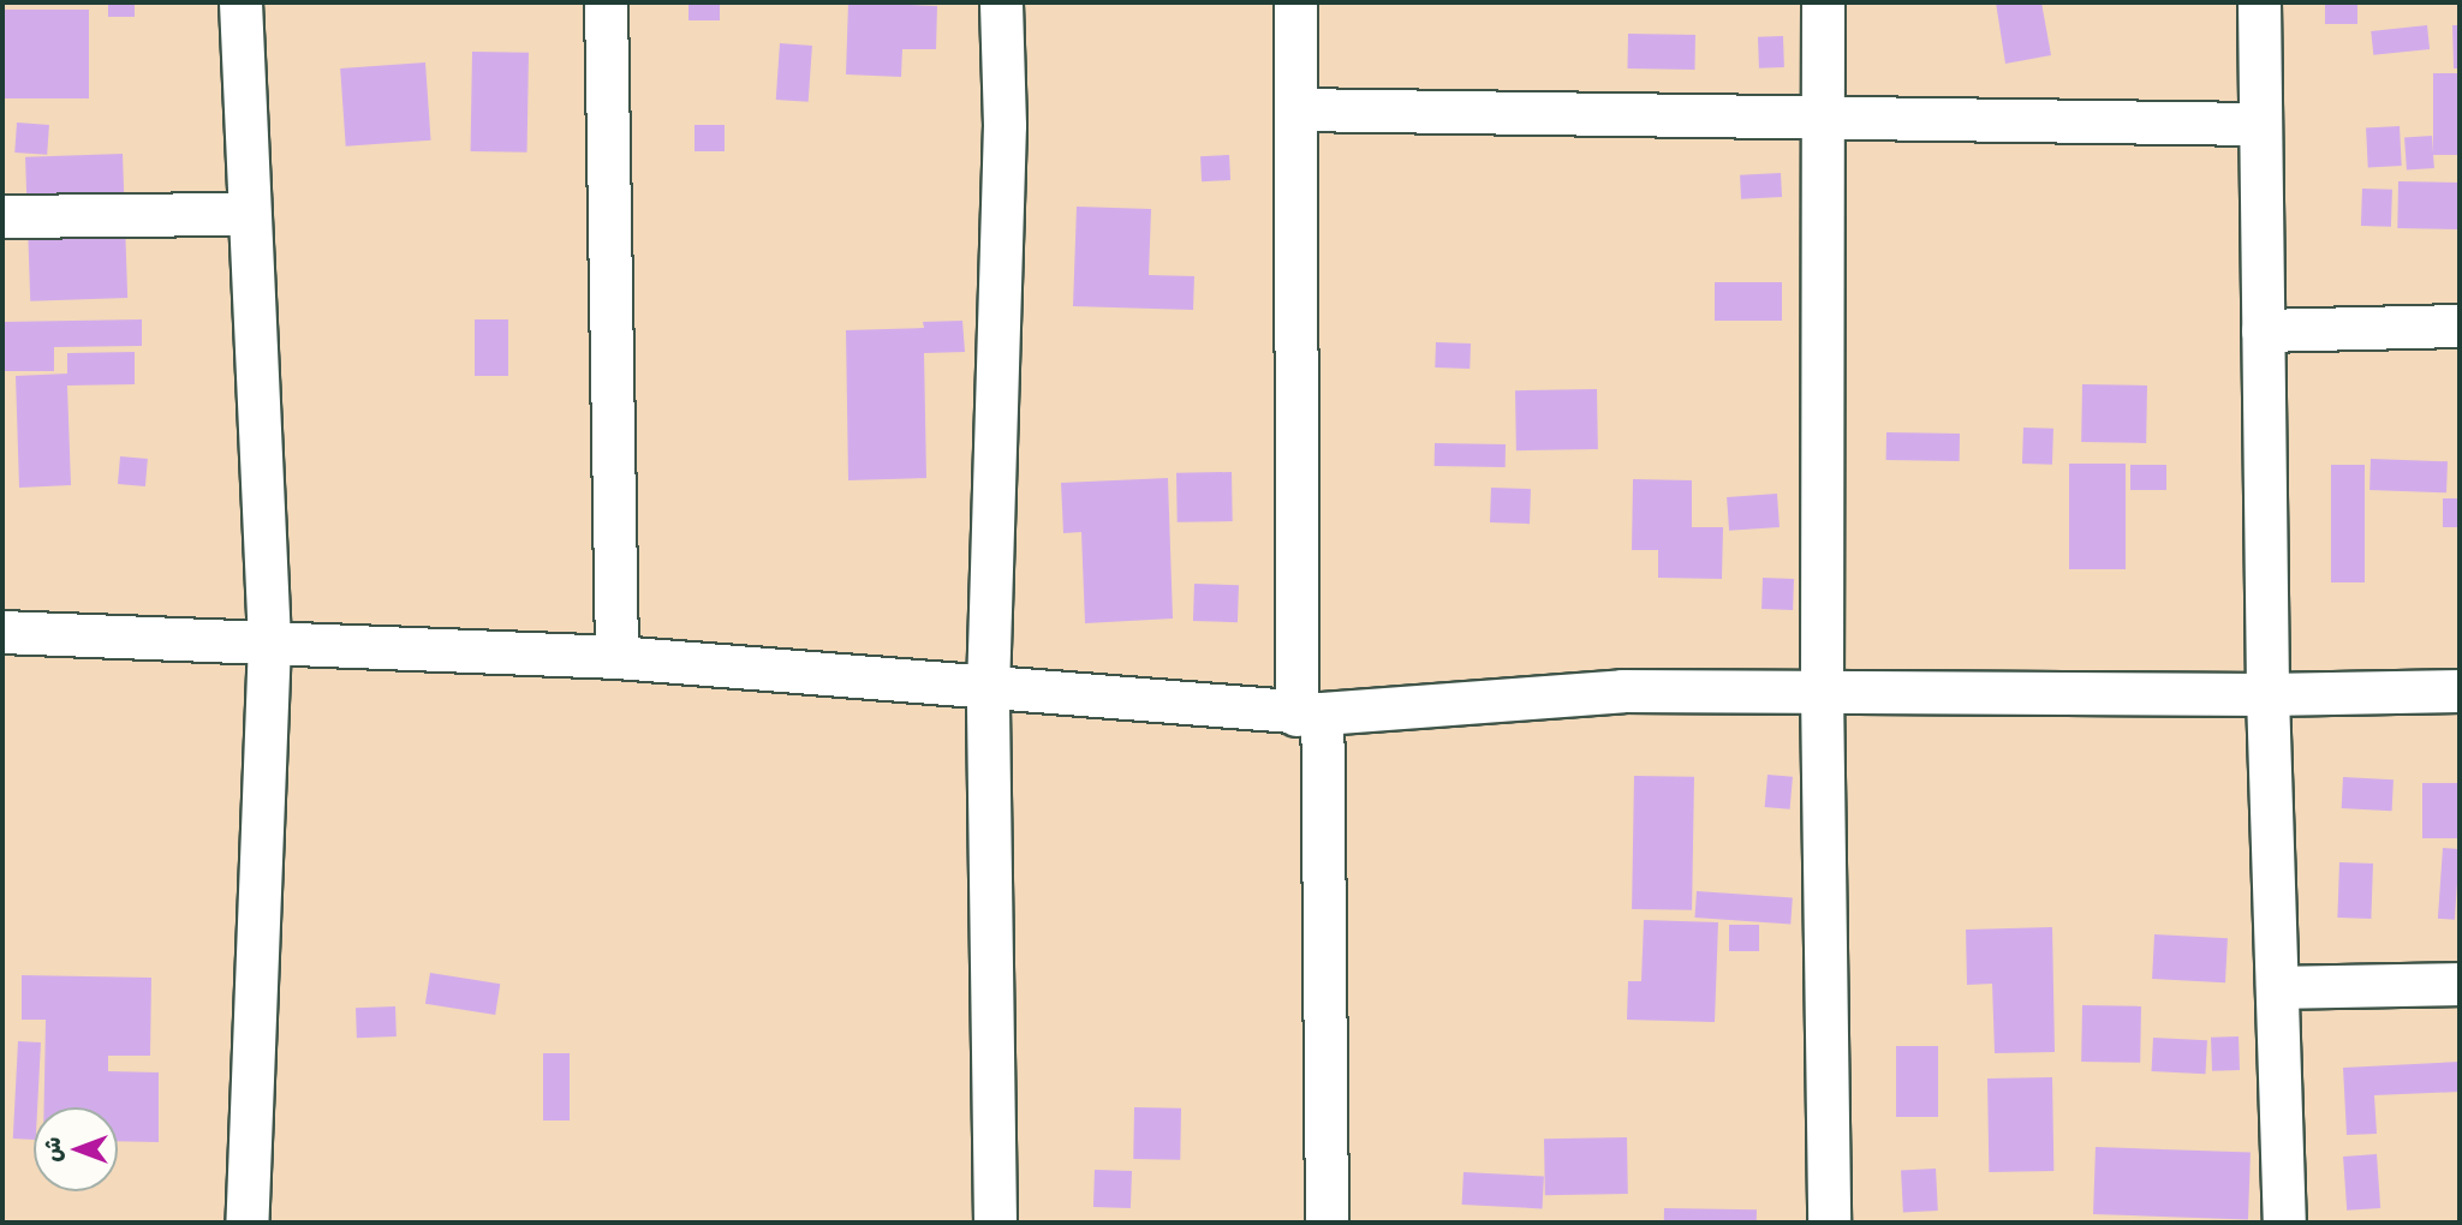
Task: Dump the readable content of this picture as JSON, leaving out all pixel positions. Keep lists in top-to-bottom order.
{
  "north": "left"
}
